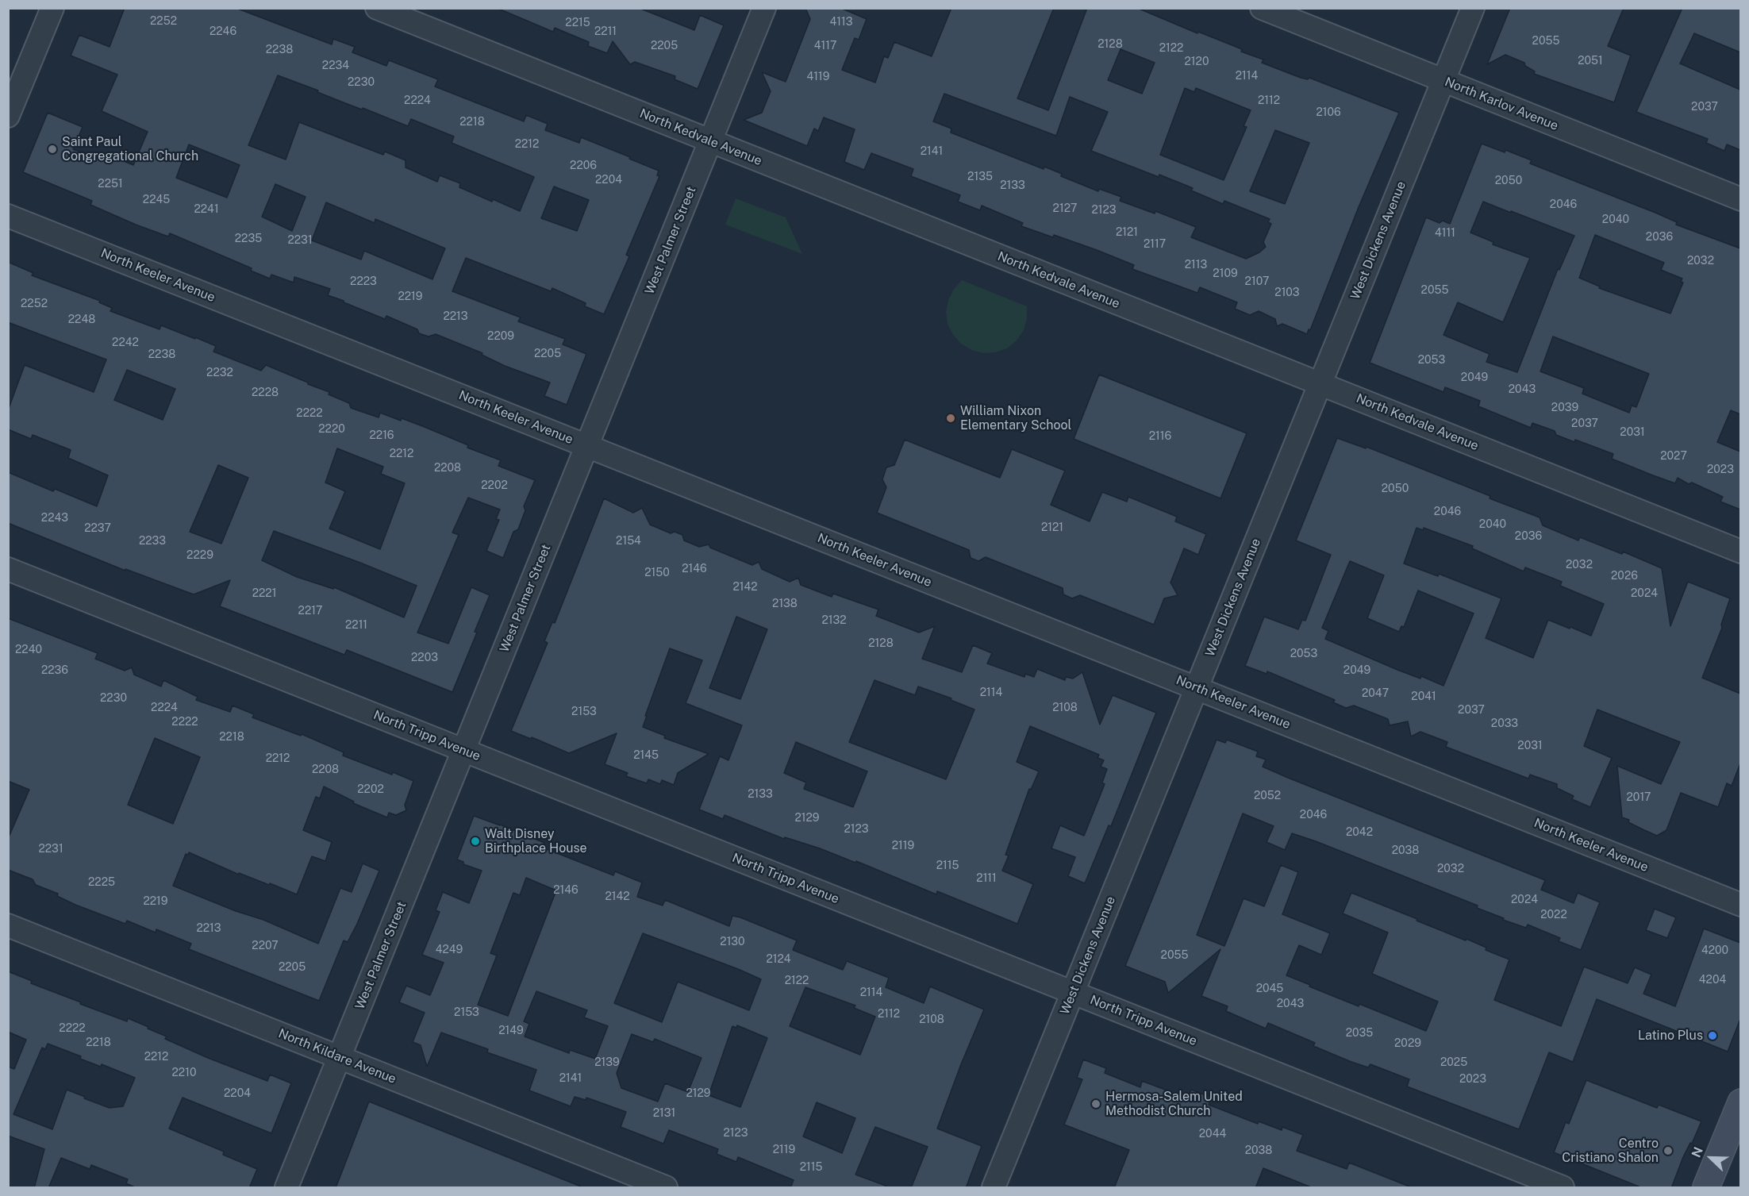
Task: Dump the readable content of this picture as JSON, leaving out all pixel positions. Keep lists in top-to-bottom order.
{
  "streets": {
    "street": [
      "North Karlov Avenue",
      "North Kedvale Avenue",
      "West Palmer Street",
      "West Dickens Avenue",
      "North Keeler Avenue",
      "North Tripp Avenue",
      "North Kildare Avenue"
    ]
  },
  "crossings": [
    ["North Karlov Avenue", "West Dickens Avenue"],
    ["North Kedvale Avenue", "West Palmer Street"],
    ["North Kedvale Avenue", "West Dickens Avenue"],
    ["West Palmer Street", "North Keeler Avenue"],
    ["West Palmer Street", "North Tripp Avenue"],
    ["West Palmer Street", "North Kildare Avenue"],
    ["West Dickens Avenue", "North Keeler Avenue"],
    ["West Dickens Avenue", "North Tripp Avenue"]
  ],
  "places": [
    "Saint Paul Congregational Church",
    "William Nixon Elementary School",
    "Walt Disney Birthplace House",
    "Latino Plus",
    "Hermosa-Salem United Methodist Church",
    "Centro Cristiano Shalon"
  ],
  "house_numbers": [
    "2252",
    "4113",
    "2215",
    "2246",
    "2211",
    "2055",
    "2128",
    "2205",
    "4117",
    "2122",
    "2238",
    "2051",
    "2120",
    "2234",
    "2114",
    "4119",
    "2230",
    "2224",
    "2112",
    "2037",
    "2106",
    "2218",
    "2212",
    "2141",
    "2206",
    "2135",
    "2204",
    "2050",
    "2251",
    "2133",
    "2245",
    "2046",
    "2127",
    "2241",
    "2123",
    "2040",
    "2121",
    "4111",
    "2036",
    "2235",
    "2231",
    "2117",
    "2032",
    "2113",
    "2109",
    "2223",
    "2107",
    "2055",
    "2103",
    "2219",
    "2252",
    "2213",
    "2248",
    "2209",
    "2242",
    "2205",
    "2238",
    "2053",
    "2232",
    "2049",
    "2043",
    "2228",
    "2039",
    "2222",
    "2037",
    "2220",
    "2031",
    "2216",
    "2116",
    "2212",
    "2027",
    "2208",
    "2023",
    "2202",
    "2050",
    "2046",
    "2243",
    "2040",
    "2121",
    "2237",
    "2036",
    "2233",
    "2154",
    "2229",
    "2032",
    "2146",
    "2150",
    "2026",
    "2142",
    "2221",
    "2024",
    "2138",
    "2217",
    "2132",
    "2211",
    "2128",
    "2240",
    "2053",
    "2203",
    "2236",
    "2049",
    "2114",
    "2047",
    "2041",
    "2230",
    "2224",
    "2108",
    "2037",
    "2153",
    "2222",
    "2033",
    "2218",
    "2031",
    "2145",
    "2212",
    "2208",
    "2202",
    "2133",
    "2052",
    "2017",
    "2046",
    "2129",
    "2123",
    "2042",
    "2119",
    "2231",
    "2038",
    "2115",
    "2032",
    "2111",
    "2225",
    "2146",
    "2142",
    "2024",
    "2219",
    "2022",
    "2213",
    "2130",
    "2207",
    "4249",
    "4200",
    "2055",
    "2124",
    "2205",
    "4204",
    "2122",
    "2045",
    "2114",
    "2043",
    "2153",
    "2112",
    "2108",
    "2222",
    "2149",
    "2035",
    "2218",
    "2029",
    "2212",
    "2139",
    "2025",
    "2210",
    "2141",
    "2023",
    "2204",
    "2129",
    "2131",
    "2123",
    "2044",
    "2119",
    "2038",
    "2115"
  ],
  "north": "top left"
}
